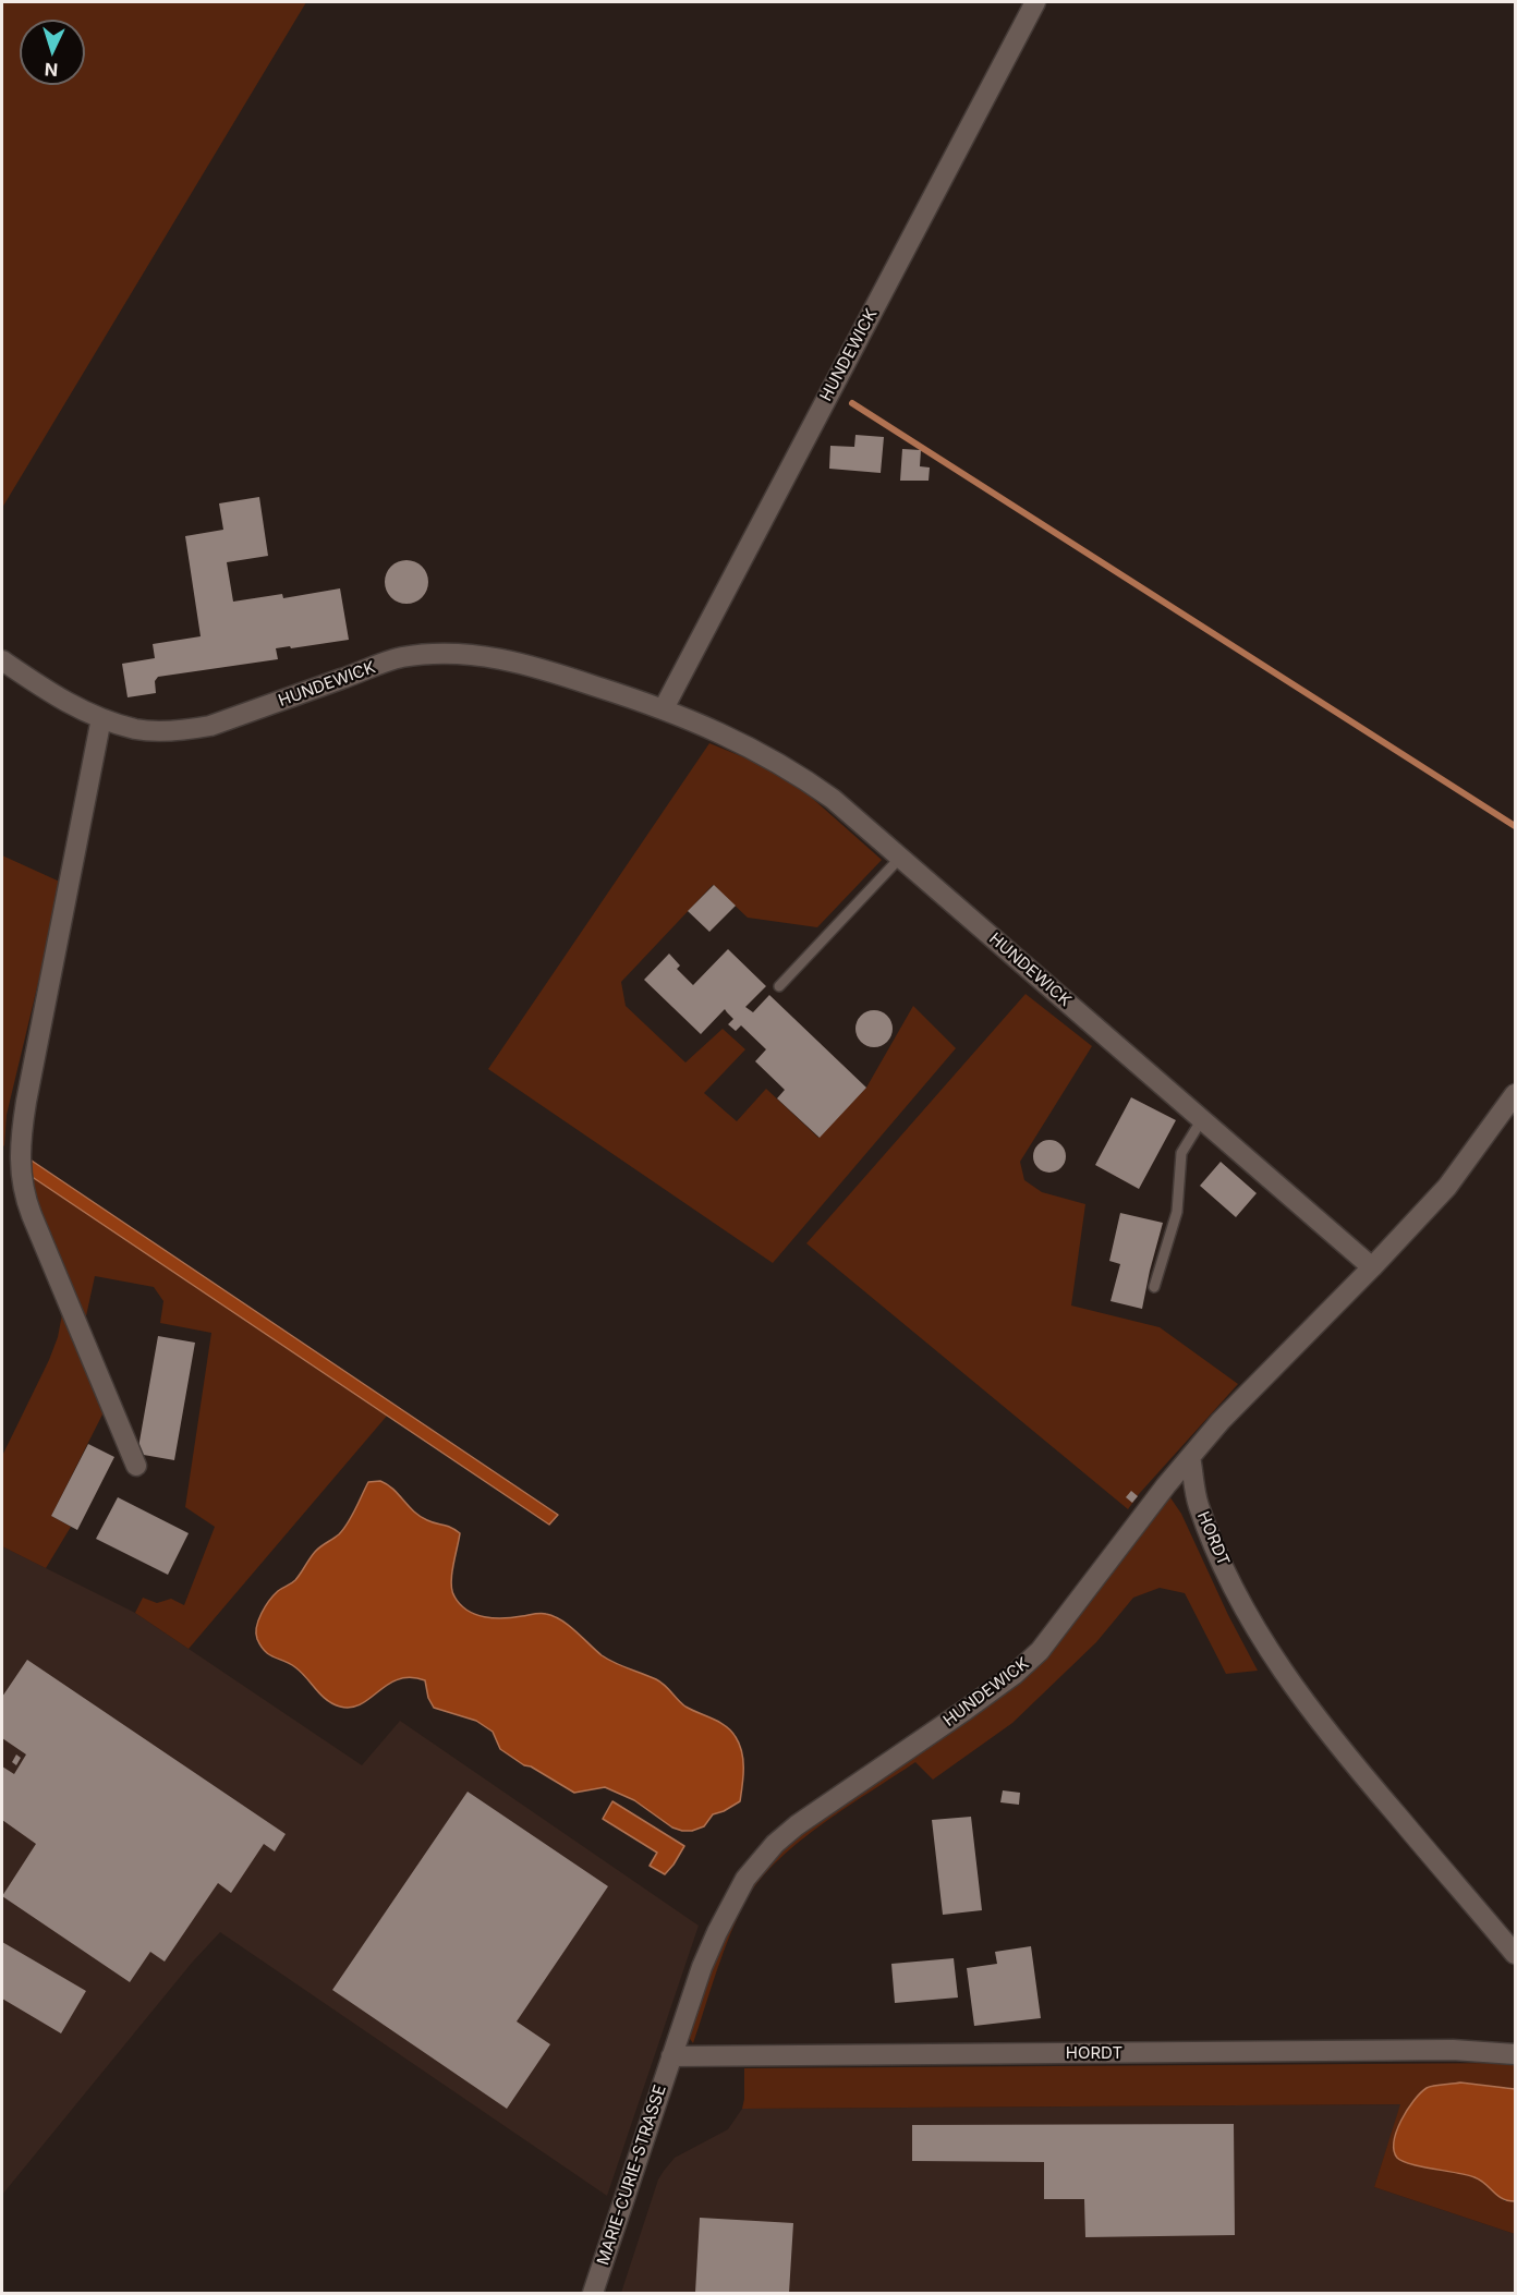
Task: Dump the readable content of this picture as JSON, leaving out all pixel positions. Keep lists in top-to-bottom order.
{
  "streets": {
    "street": ["HUNDEWICK", "HORDT", "MARIE-CURIE-STRASSE"]
  },
  "crossings": [
    ["HUNDEWICK", "HORDT"],
    ["HUNDEWICK", "MARIE-CURIE-STRASSE"],
    ["HORDT", "MARIE-CURIE-STRASSE"]
  ],
  "north": "bottom"
}
